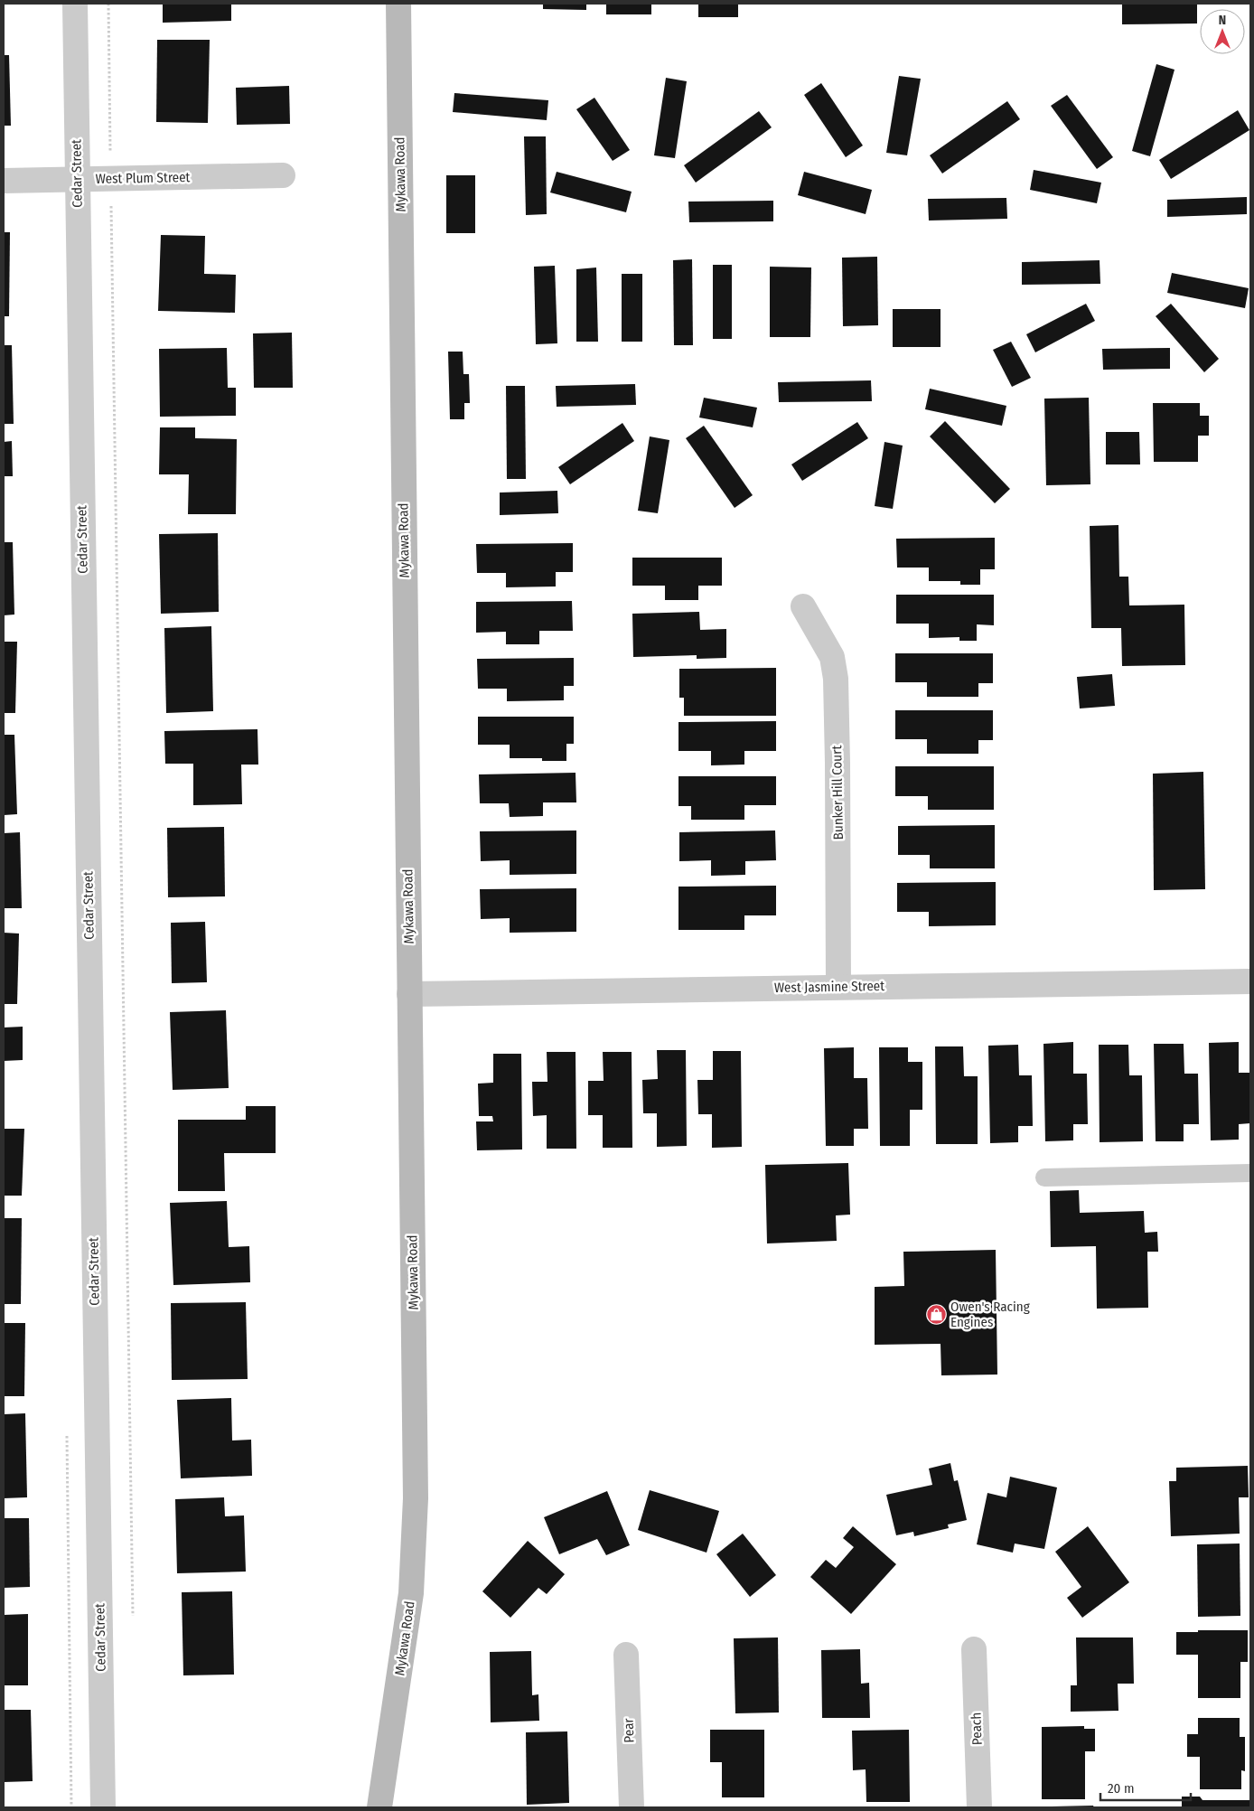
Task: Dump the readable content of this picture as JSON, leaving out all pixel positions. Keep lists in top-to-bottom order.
{
  "streets": {
    "main road": ["Mykawa Road"],
    "street": [
      "Cedar Street",
      "West Plum Street",
      "Bunker Hill Court",
      "West Jasmine Street",
      "Peach",
      "Pear"
    ]
  },
  "crossings": [
    ["Cedar Street", "West Plum Street"],
    ["Mykawa Road", "West Jasmine Street"],
    ["Bunker Hill Court", "West Jasmine Street"]
  ],
  "places": {
    "shop": ["Owen's Racing Engines"]
  },
  "scale_bar": "20 m",
  "north": "top"
}
